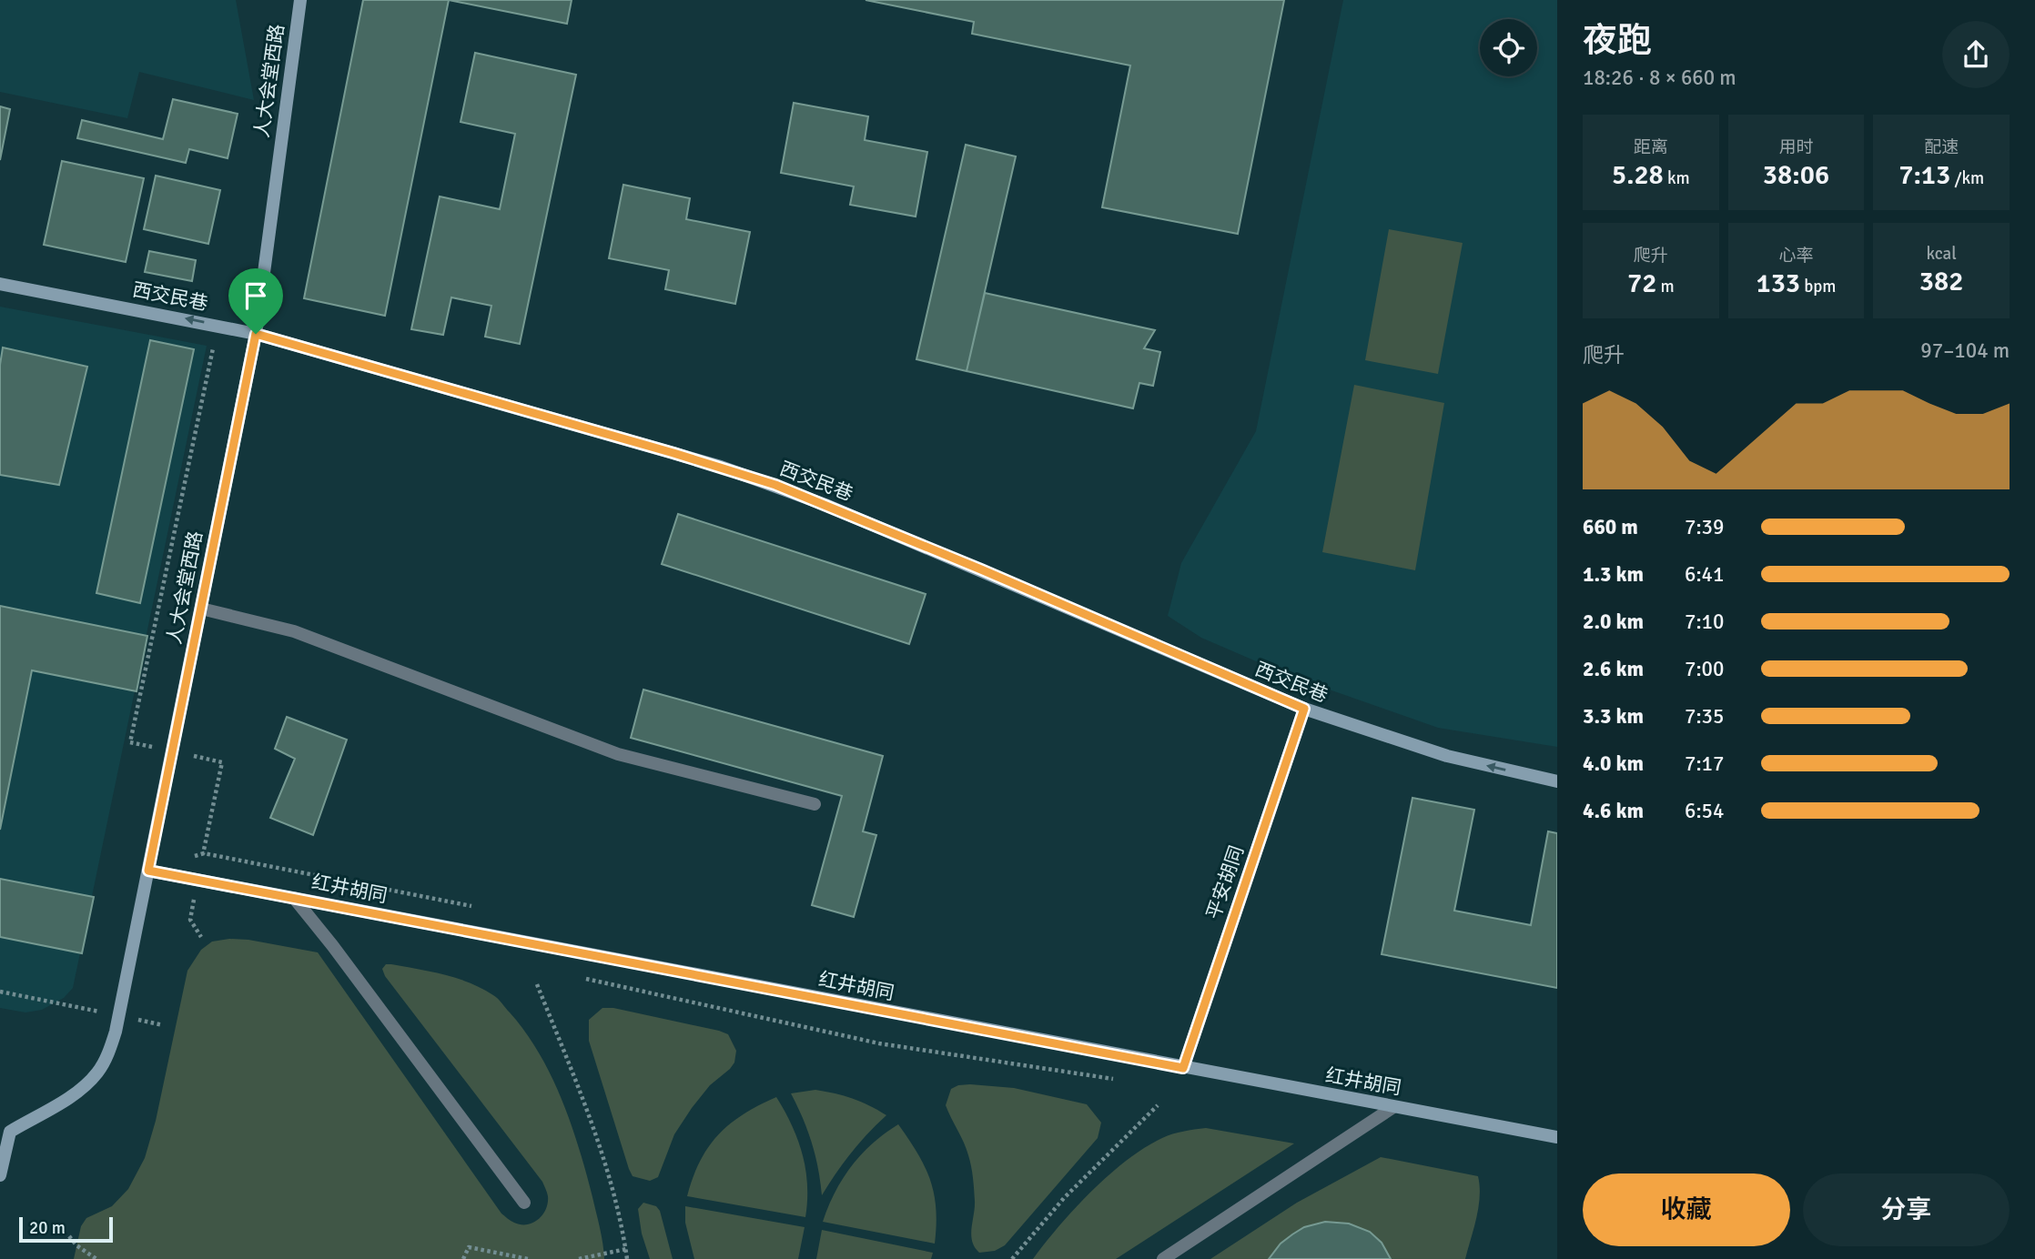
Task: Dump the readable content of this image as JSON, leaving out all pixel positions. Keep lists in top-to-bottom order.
{
  "streets": {
    "street": [
      "人大会堂西路",
      "西交民巷",
      "平安胡同",
      "红井胡同"
    ]
  },
  "crossings": [
    ["人大会堂西路", "西交民巷"],
    ["人大会堂西路", "红井胡同"],
    ["西交民巷", "平安胡同"],
    ["平安胡同", "红井胡同"]
  ],
  "scale_bar": "20 m",
  "page": {
    "heading": ["夜跑", "18:26 · 8 × 660 m"],
    "stats": [
      ["距离", "5.28 km"],
      ["用时", "38:06"],
      ["配速", "7:13 /km"],
      ["爬升", "72 m"],
      ["心率", "133 bpm"],
      ["kcal", "382"]
    ],
    "chart": ["爬升", "97–104 m"],
    "list": [
      {
        "name": "660 m",
        "note": "7:39"
      },
      {
        "name": "1.3 km",
        "note": "6:41"
      },
      {
        "name": "2.0 km",
        "note": "7:10"
      },
      {
        "name": "2.6 km",
        "note": "7:00"
      },
      {
        "name": "3.3 km",
        "note": "7:35"
      },
      {
        "name": "4.0 km",
        "note": "7:17"
      },
      {
        "name": "4.6 km",
        "note": "6:54"
      }
    ],
    "buttons": ["收藏", "分享"],
    "scale": "20 m"
  }
}
